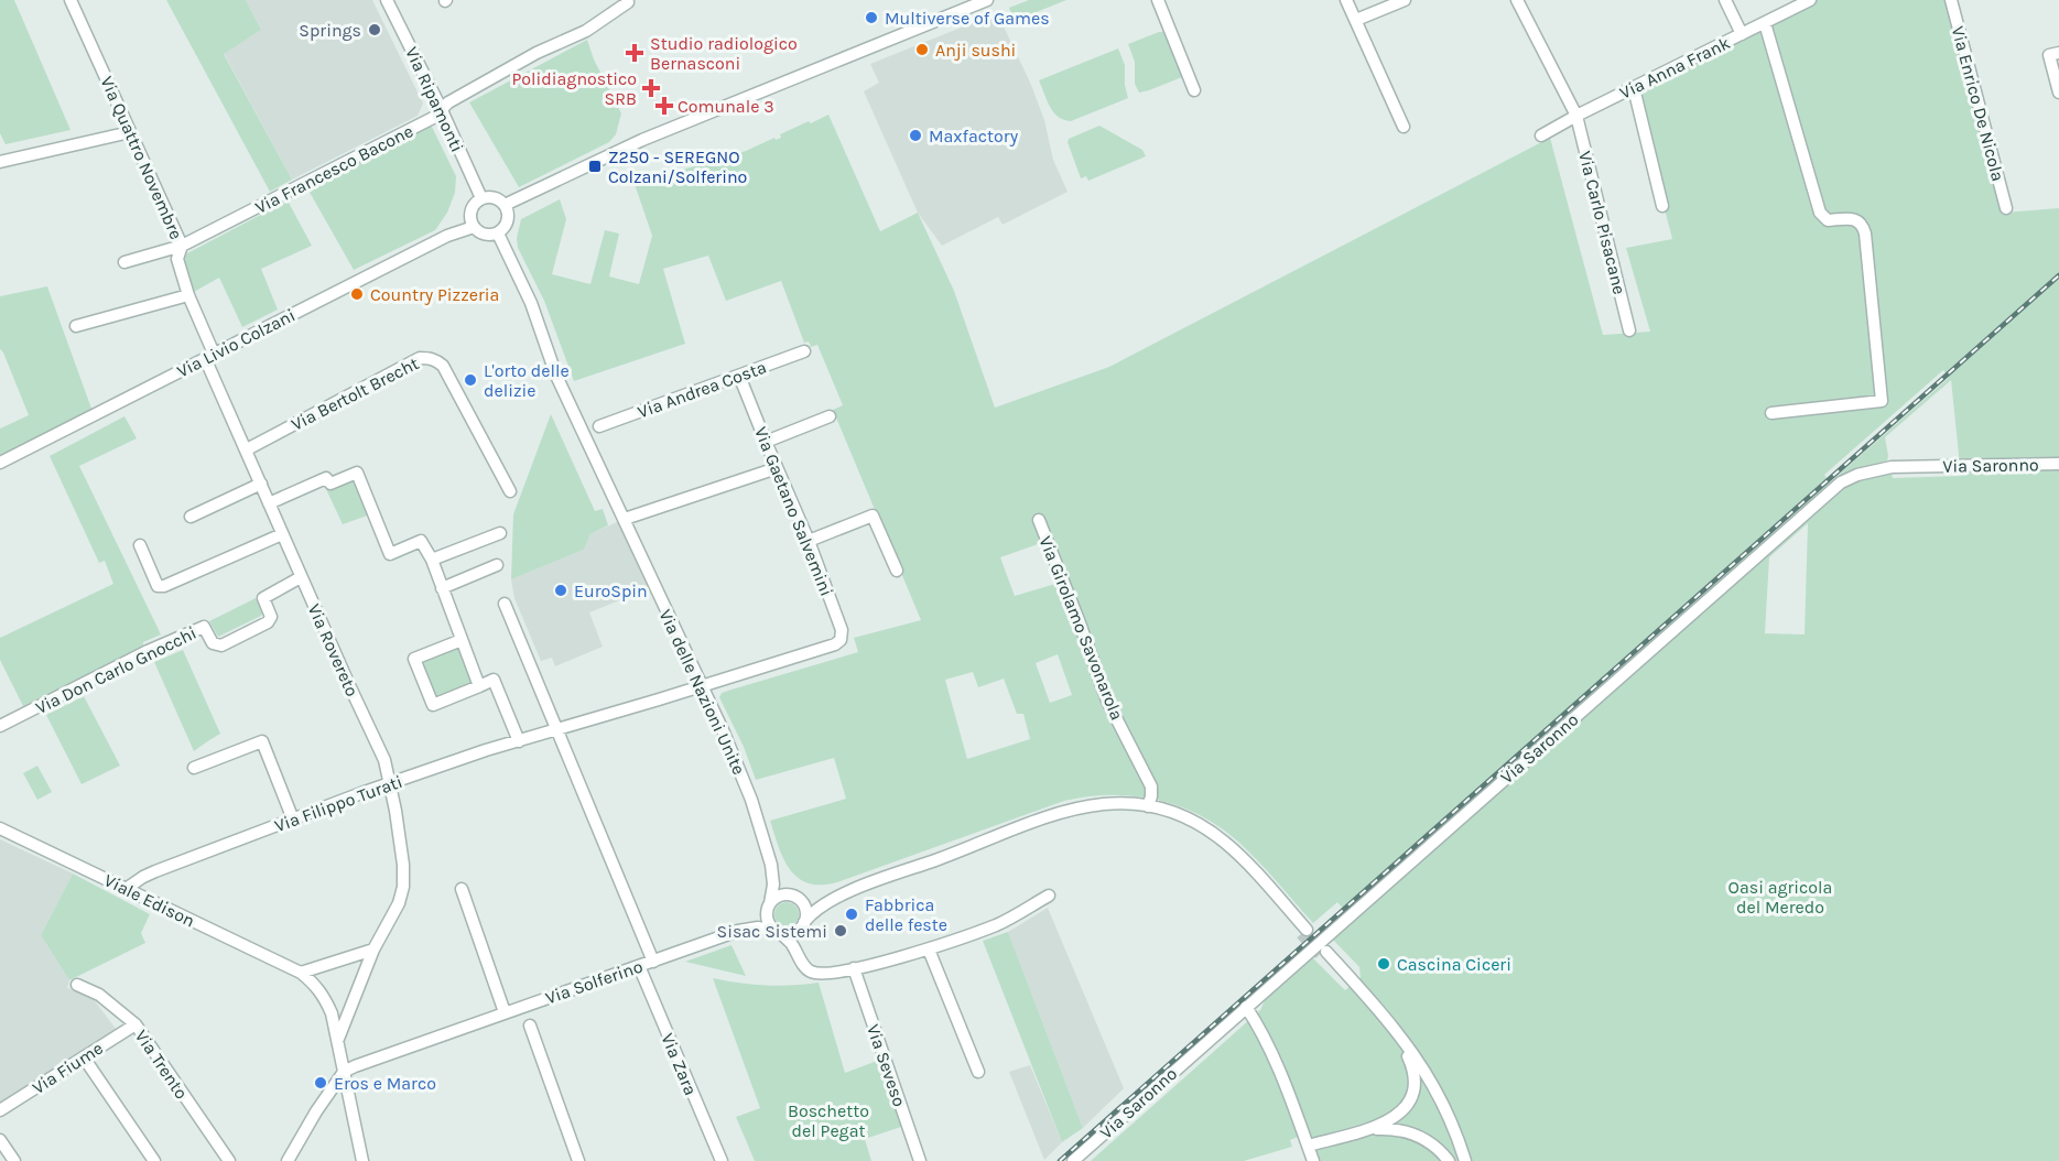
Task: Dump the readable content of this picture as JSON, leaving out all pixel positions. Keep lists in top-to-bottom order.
{
  "streets": {
    "street": [
      "Via Anna Frank",
      "Via Ripamonti",
      "Via Enrico De Nicola",
      "Via Quattro Novembre",
      "Via Francesco Bacone",
      "Via Carlo Pisacane",
      "Via Livio Colzani",
      "Via Andrea Costa",
      "Via Bertolt Brecht",
      "Via Saronno",
      "Via Gaetano Salvemini",
      "Via Girolamo Savonarola",
      "Via Rovereto",
      "Via Don Carlo Gnocchi",
      "Via delle Nazioni Unite",
      "Via Filippo Turati",
      "Viale Edison",
      "Via Solferino",
      "Via Trento",
      "Via Zara",
      "Via Seveso",
      "Via Fiume"
    ]
  },
  "crossings": [
    ["Via Anna Frank", "Via Carlo Pisacane"],
    ["Via Ripamonti", "Via Francesco Bacone"],
    ["Via Ripamonti", "Via Livio Colzani"],
    ["Via Ripamonti", "Via delle Nazioni Unite"],
    ["Via Quattro Novembre", "Via Francesco Bacone"],
    ["Via Quattro Novembre", "Via Livio Colzani"],
    ["Via Quattro Novembre", "Via Rovereto"],
    ["Via Livio Colzani", "Via Rovereto"],
    ["Via Livio Colzani", "Via delle Nazioni Unite"],
    ["Via Andrea Costa", "Via Gaetano Salvemini"],
    ["Via Bertolt Brecht", "Via Rovereto"],
    ["Via Gaetano Salvemini", "Via Filippo Turati"],
    ["Via Rovereto", "Via Don Carlo Gnocchi"],
    ["Via Rovereto", "Via Filippo Turati"],
    ["Via delle Nazioni Unite", "Via Filippo Turati"],
    ["Via Filippo Turati", "Viale Edison"],
    ["Via Filippo Turati", "Via Solferino"],
    ["Via Solferino", "Via Zara"],
    ["Via Trento", "Via Fiume"]
  ],
  "parks": ["Oasi agricola del Meredo", "Boschetto del Pegat"],
  "places": {
    "other": [
      "Multiverse of Games",
      "Springs",
      "Anji sushi",
      "Maxfactory",
      "Country Pizzeria",
      "L'orto delle delizie",
      "EuroSpin",
      "Fabbrica delle feste",
      "Sisac Sistemi",
      "Cascina Ciceri",
      "Eros e Marco"
    ],
    "health": ["Studio radiologico Bernasconi", "Polidiagnostico SRB", "Comunale 3"],
    "transit": ["Z250 - SEREGNO Colzani/Solferino"]
  }
}
